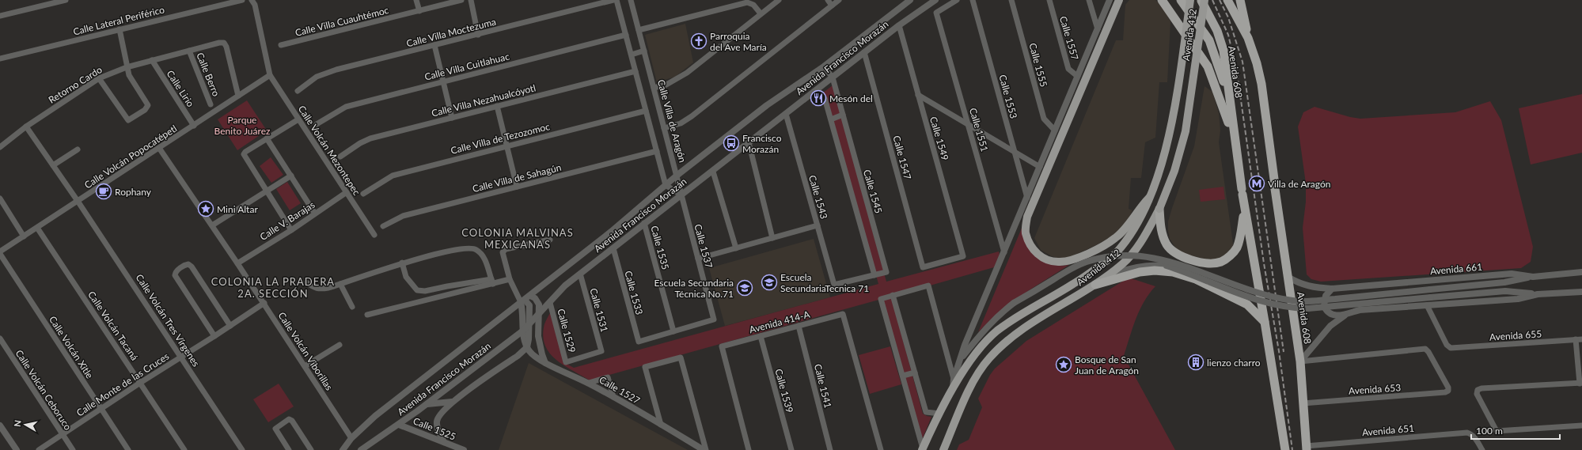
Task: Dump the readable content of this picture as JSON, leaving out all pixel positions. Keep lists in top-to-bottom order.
{
  "streets": {
    "highway": ["Avenida 608"],
    "main road": ["Avenida 412"],
    "street": [
      "Calle Lateral Periférico",
      "Calle Villa Cuauhtémoc",
      "Calle Villa Moctezuma",
      "Calle 1557",
      "Avenida Francisco Morazán",
      "Calle 1555",
      "Calle Villa Cuitlahuac",
      "Calle Berro",
      "Retorno Cardo",
      "Calle Lirio",
      "Calle 1553",
      "Calle Villa Nezahualcóyotl",
      "Calle Villa de Aragón",
      "Calle 1551",
      "Calle Villa de Tezozomoc",
      "Calle 1549",
      "Calle Volcán Mezontepec",
      "Calle Volcán Popocatépetl",
      "Calle 1547",
      "Calle Villa de Sahagún",
      "Calle 1545",
      "Calle 1543",
      "Calle V. Barajas",
      "Calle 1537",
      "Calle 1535",
      "Avenida 661",
      "Calle 1533",
      "Calle 1531",
      "Calle Volcán Tres Vírgenes",
      "Avenida 414-A",
      "Calle Volcán Tacaná",
      "Calle 1529",
      "Avenida 655",
      "Calle Volcán Xitle",
      "Calle Volcán Viborillas",
      "Calle Monte de las Cruces",
      "Calle 1541",
      "Avenida 653",
      "Calle Volcán Ceboruco",
      "Calle 1527",
      "Calle 1539",
      "Calle 1525",
      "Avenida 651"
    ]
  },
  "crossings": [
    ["Avenida 412", "Calle 1557"],
    ["Avenida 412", "Calle 1555"],
    ["Avenida 412", "Calle 1553"],
    ["Avenida 412", "Calle 1551"],
    ["Avenida Francisco Morazán", "Calle Villa de Aragón"],
    ["Avenida Francisco Morazán", "Calle 1549"],
    ["Avenida Francisco Morazán", "Calle 1547"],
    ["Avenida Francisco Morazán", "Calle 1545"],
    ["Avenida Francisco Morazán", "Calle 1543"],
    ["Avenida Francisco Morazán", "Calle 1537"],
    ["Avenida Francisco Morazán", "Calle 1535"],
    ["Avenida Francisco Morazán", "Calle 1533"],
    ["Avenida Francisco Morazán", "Calle 1531"],
    ["Avenida Francisco Morazán", "Calle 1529"],
    ["Avenida Francisco Morazán", "Calle Volcán Viborillas"],
    ["Avenida Francisco Morazán", "Calle 1527"],
    ["Avenida Francisco Morazán", "Calle 1525"],
    ["Avenida 608", "Avenida 661"],
    ["Avenida 608", "Avenida 653"],
    ["Avenida 608", "Avenida 651"],
    ["Calle Berro", "Retorno Cardo"],
    ["Retorno Cardo", "Calle Lirio"],
    ["Retorno Cardo", "Calle Volcán Popocatépetl"],
    ["Retorno Cardo", "Calle Volcán Tres Vírgenes"],
    ["Calle Lirio", "Calle Volcán Popocatépetl"],
    ["Calle Villa de Aragón", "Calle 1537"],
    ["Calle 1549", "Calle 1547"],
    ["Calle Volcán Mezontepec", "Calle Volcán Popocatépetl"],
    ["Calle Volcán Mezontepec", "Calle V. Barajas"],
    ["Calle Volcán Popocatépetl", "Calle Volcán Tres Vírgenes"],
    ["Calle Volcán Popocatépetl", "Calle Volcán Tacaná"],
    ["Calle Volcán Popocatépetl", "Calle Volcán Xitle"],
    ["Calle Volcán Popocatépetl", "Calle Volcán Viborillas"],
    ["Calle 1545", "Calle 1543"],
    ["Calle V. Barajas", "Calle Volcán Viborillas"],
    ["Calle 1537", "Calle 1535"],
    ["Calle 1537", "Calle 1533"],
    ["Calle 1535", "Calle 1533"],
    ["Calle 1531", "Calle 1529"],
    ["Calle Volcán Tres Vírgenes", "Calle Monte de las Cruces"],
    ["Avenida 414-A", "Calle 1541"],
    ["Avenida 414-A", "Calle 1539"],
    ["Calle Volcán Tacaná", "Calle Monte de las Cruces"],
    ["Calle Volcán Xitle", "Calle Monte de las Cruces"],
    ["Calle Volcán Viborillas", "Calle Monte de las Cruces"],
    ["Calle Monte de las Cruces", "Calle Volcán Ceboruco"]
  ],
  "districts": ["COLONIA MALVINAS MEXICANAS", "COLONIA LA PRADERA 2A. SECCIÓN"],
  "parks": ["Parque Benito Juárez"],
  "places": {
    "church": ["Parroquia del Ave María"],
    "restaurant": ["Mesón del"],
    "bus stop": ["Francisco Morazán"],
    "metro station": ["Villa de Aragón"],
    "cafe": ["Rophany"],
    "place": ["Mini Altar", "Bosque de San Juan de Aragón"],
    "school or university": ["Escuela SecundariaTecnica 71", "Escuela Secundaria Técnica No.71"],
    "building": ["lienzo charro"]
  },
  "scale_bar": "100 m",
  "north": "left"
}
